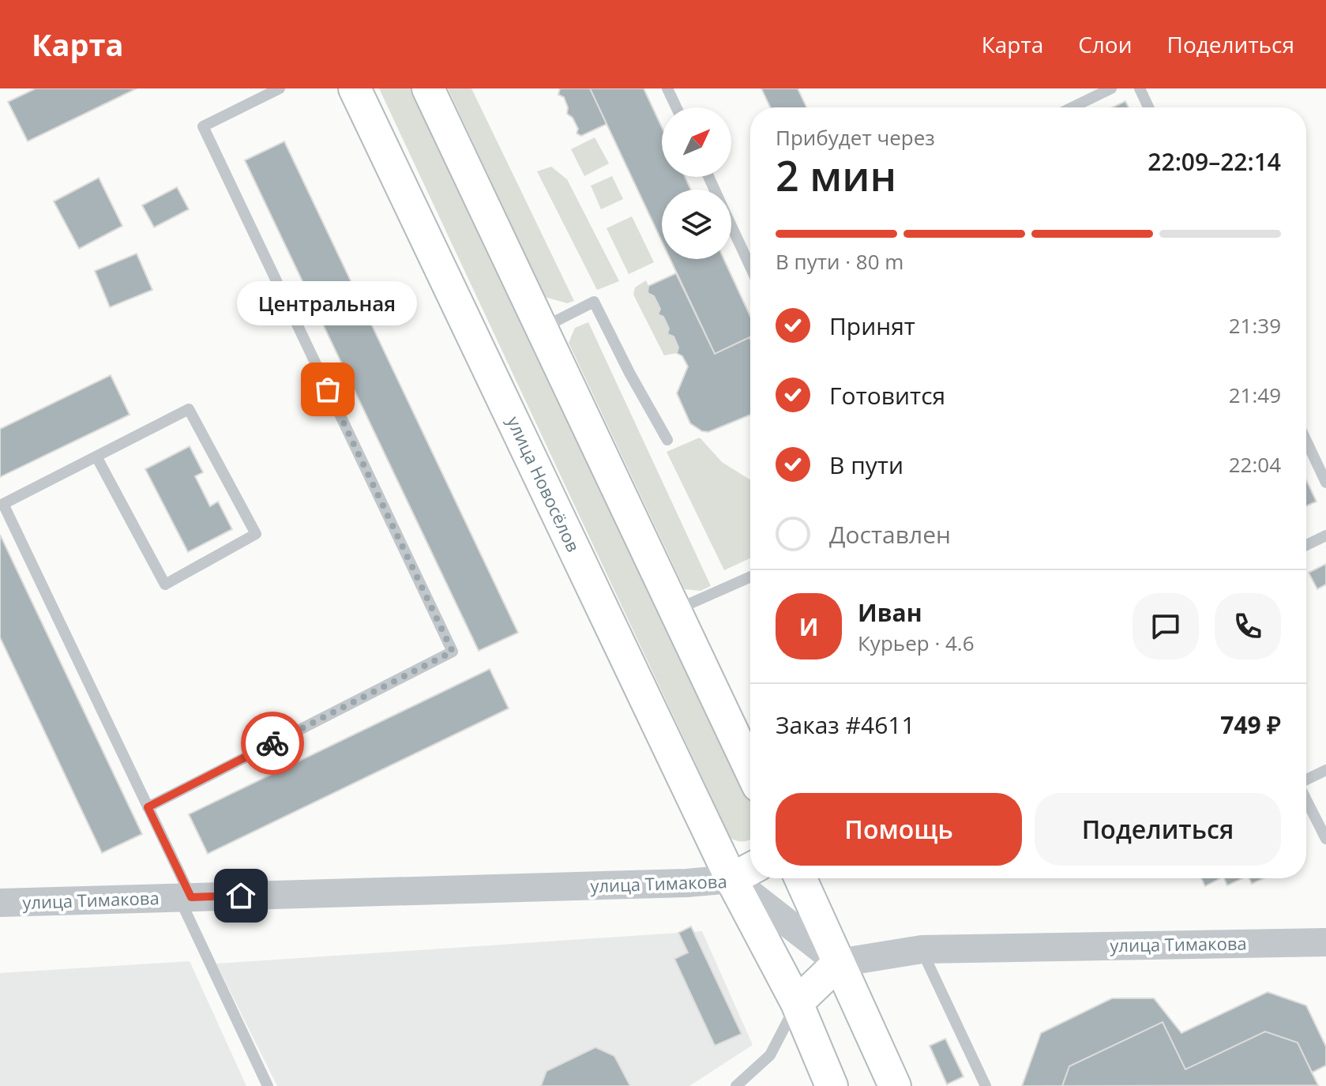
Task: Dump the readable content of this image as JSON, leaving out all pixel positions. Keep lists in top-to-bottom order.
{
  "streets": {
    "main road": ["улица Новосёлов"],
    "street": ["улица Тимакова"]
  },
  "crossings": [
    ["улица Новосёлов", "улица Тимакова"]
  ],
  "places": ["Центральная"],
  "north": "top right",
  "page": {
    "header": "Карта",
    "nav": ["Карта", "Слои", "Поделиться"],
    "heading": ["2 мин", "Прибудет через", "22:09–22:14"],
    "panel": [
      "Иван",
      "Курьер · 4.6",
      "Заказ #4611",
      "749 ₽"
    ],
    "bar": "В пути · 80 m",
    "bubble": "Центральная",
    "list": [
      ["Принят", "21:39"],
      ["Готовится", "21:49"],
      ["В пути", "22:04"],
      "Доставлен"
    ],
    "round": "И",
    "buttons": ["Помощь", "Поделиться"]
  }
}
